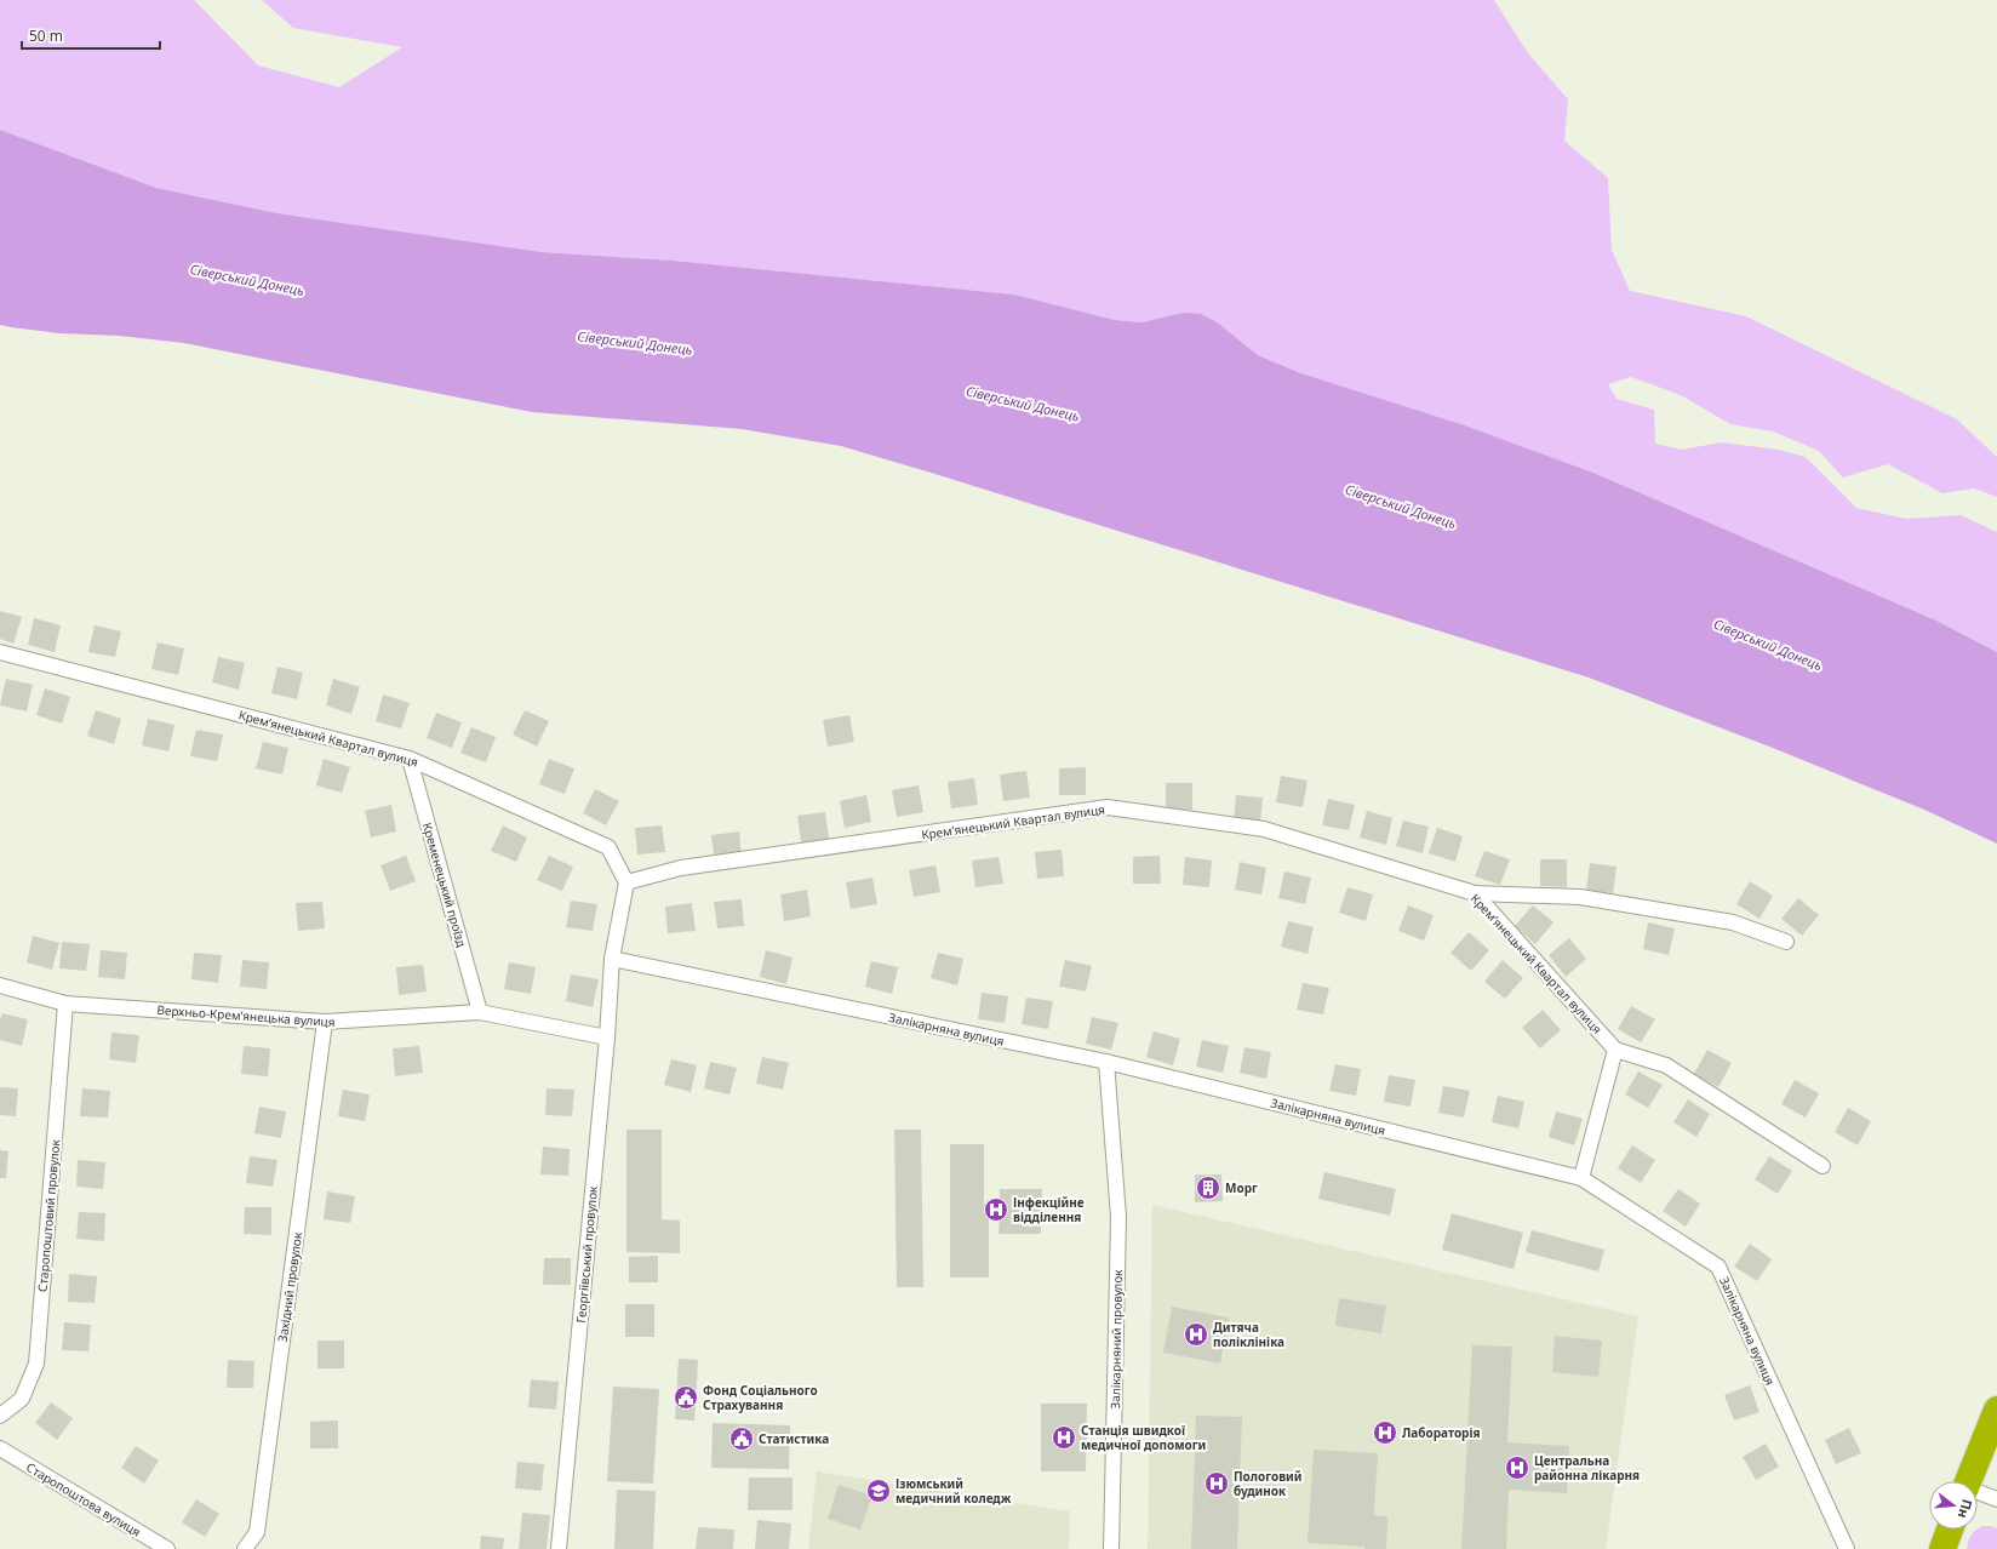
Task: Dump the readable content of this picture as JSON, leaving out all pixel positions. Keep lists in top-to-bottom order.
{
  "streets": {
    "street": [
      "Крем’янецький Квартал вулиця",
      "Кременецький проїзд",
      "Верхньо-Крем’янецька вулиця",
      "Залікарняна вулиця",
      "Старопоштовий провулок",
      "Георгіївський провулок",
      "Західний провулок",
      "Залікарняний провулок",
      "Старопоштова вулиця"
    ]
  },
  "crossings": [
    ["Крем’янецький Квартал вулиця", "Кременецький проїзд"],
    ["Кременецький проїзд", "Верхньо-Крем’янецька вулиця"],
    ["Верхньо-Крем’янецька вулиця", "Старопоштовий провулок"],
    ["Верхньо-Крем’янецька вулиця", "Георгіївський провулок"],
    ["Верхньо-Крем’янецька вулиця", "Західний провулок"],
    ["Залікарняна вулиця", "Георгіївський провулок"],
    ["Залікарняна вулиця", "Залікарняний провулок"]
  ],
  "water": ["Сіверський Донець"],
  "places": {
    "building": ["Морг"],
    "hospital": [
      "Інфекційне відділення",
      "Дитяча поліклініка",
      "Лабораторія",
      "Станція швидкої медичної допомоги",
      "Центральна районна лікарня",
      "Пологовий будинок"
    ],
    "public building": ["Фонд Соцiального Страхування", "Статистика"],
    "school or university": ["Ізюмський медичний коледж"]
  },
  "scale_bar": "50 m",
  "north": "right"
}
